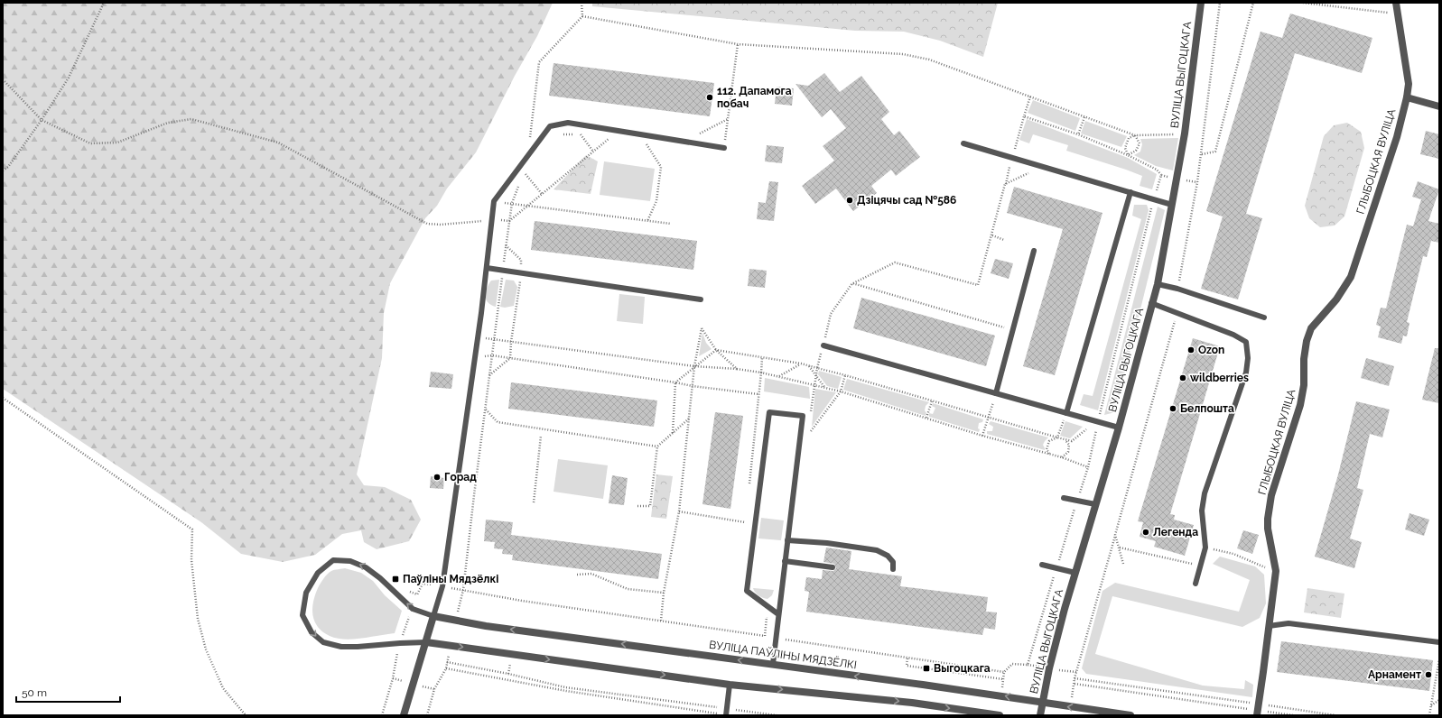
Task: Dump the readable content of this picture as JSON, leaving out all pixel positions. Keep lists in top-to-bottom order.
{
  "streets": {
    "street": ["ВУЛІЦА ВЫГОЦКАГА", "ГЛЫБОЦКАЯ ВУЛІЦА", "ВУЛІЦА ПАЎЛІНЫ МЯДЗЁЛКІ"]
  },
  "crossings": [
    ["ВУЛІЦА ВЫГОЦКАГА", "ВУЛІЦА ПАЎЛІНЫ МЯДЗЁЛКІ"]
  ],
  "places": {
    "other": [
      "112. Дапамога побач",
      "Дзіцячы сад №586",
      "Ozon",
      "wildberries",
      "Белпошта",
      "Горад",
      "Легенда",
      "Арнамент"
    ],
    "transit": ["Паўліны Мядзёлкі", "Выгоцкага"]
  },
  "scale_bar": "50 m"
}
